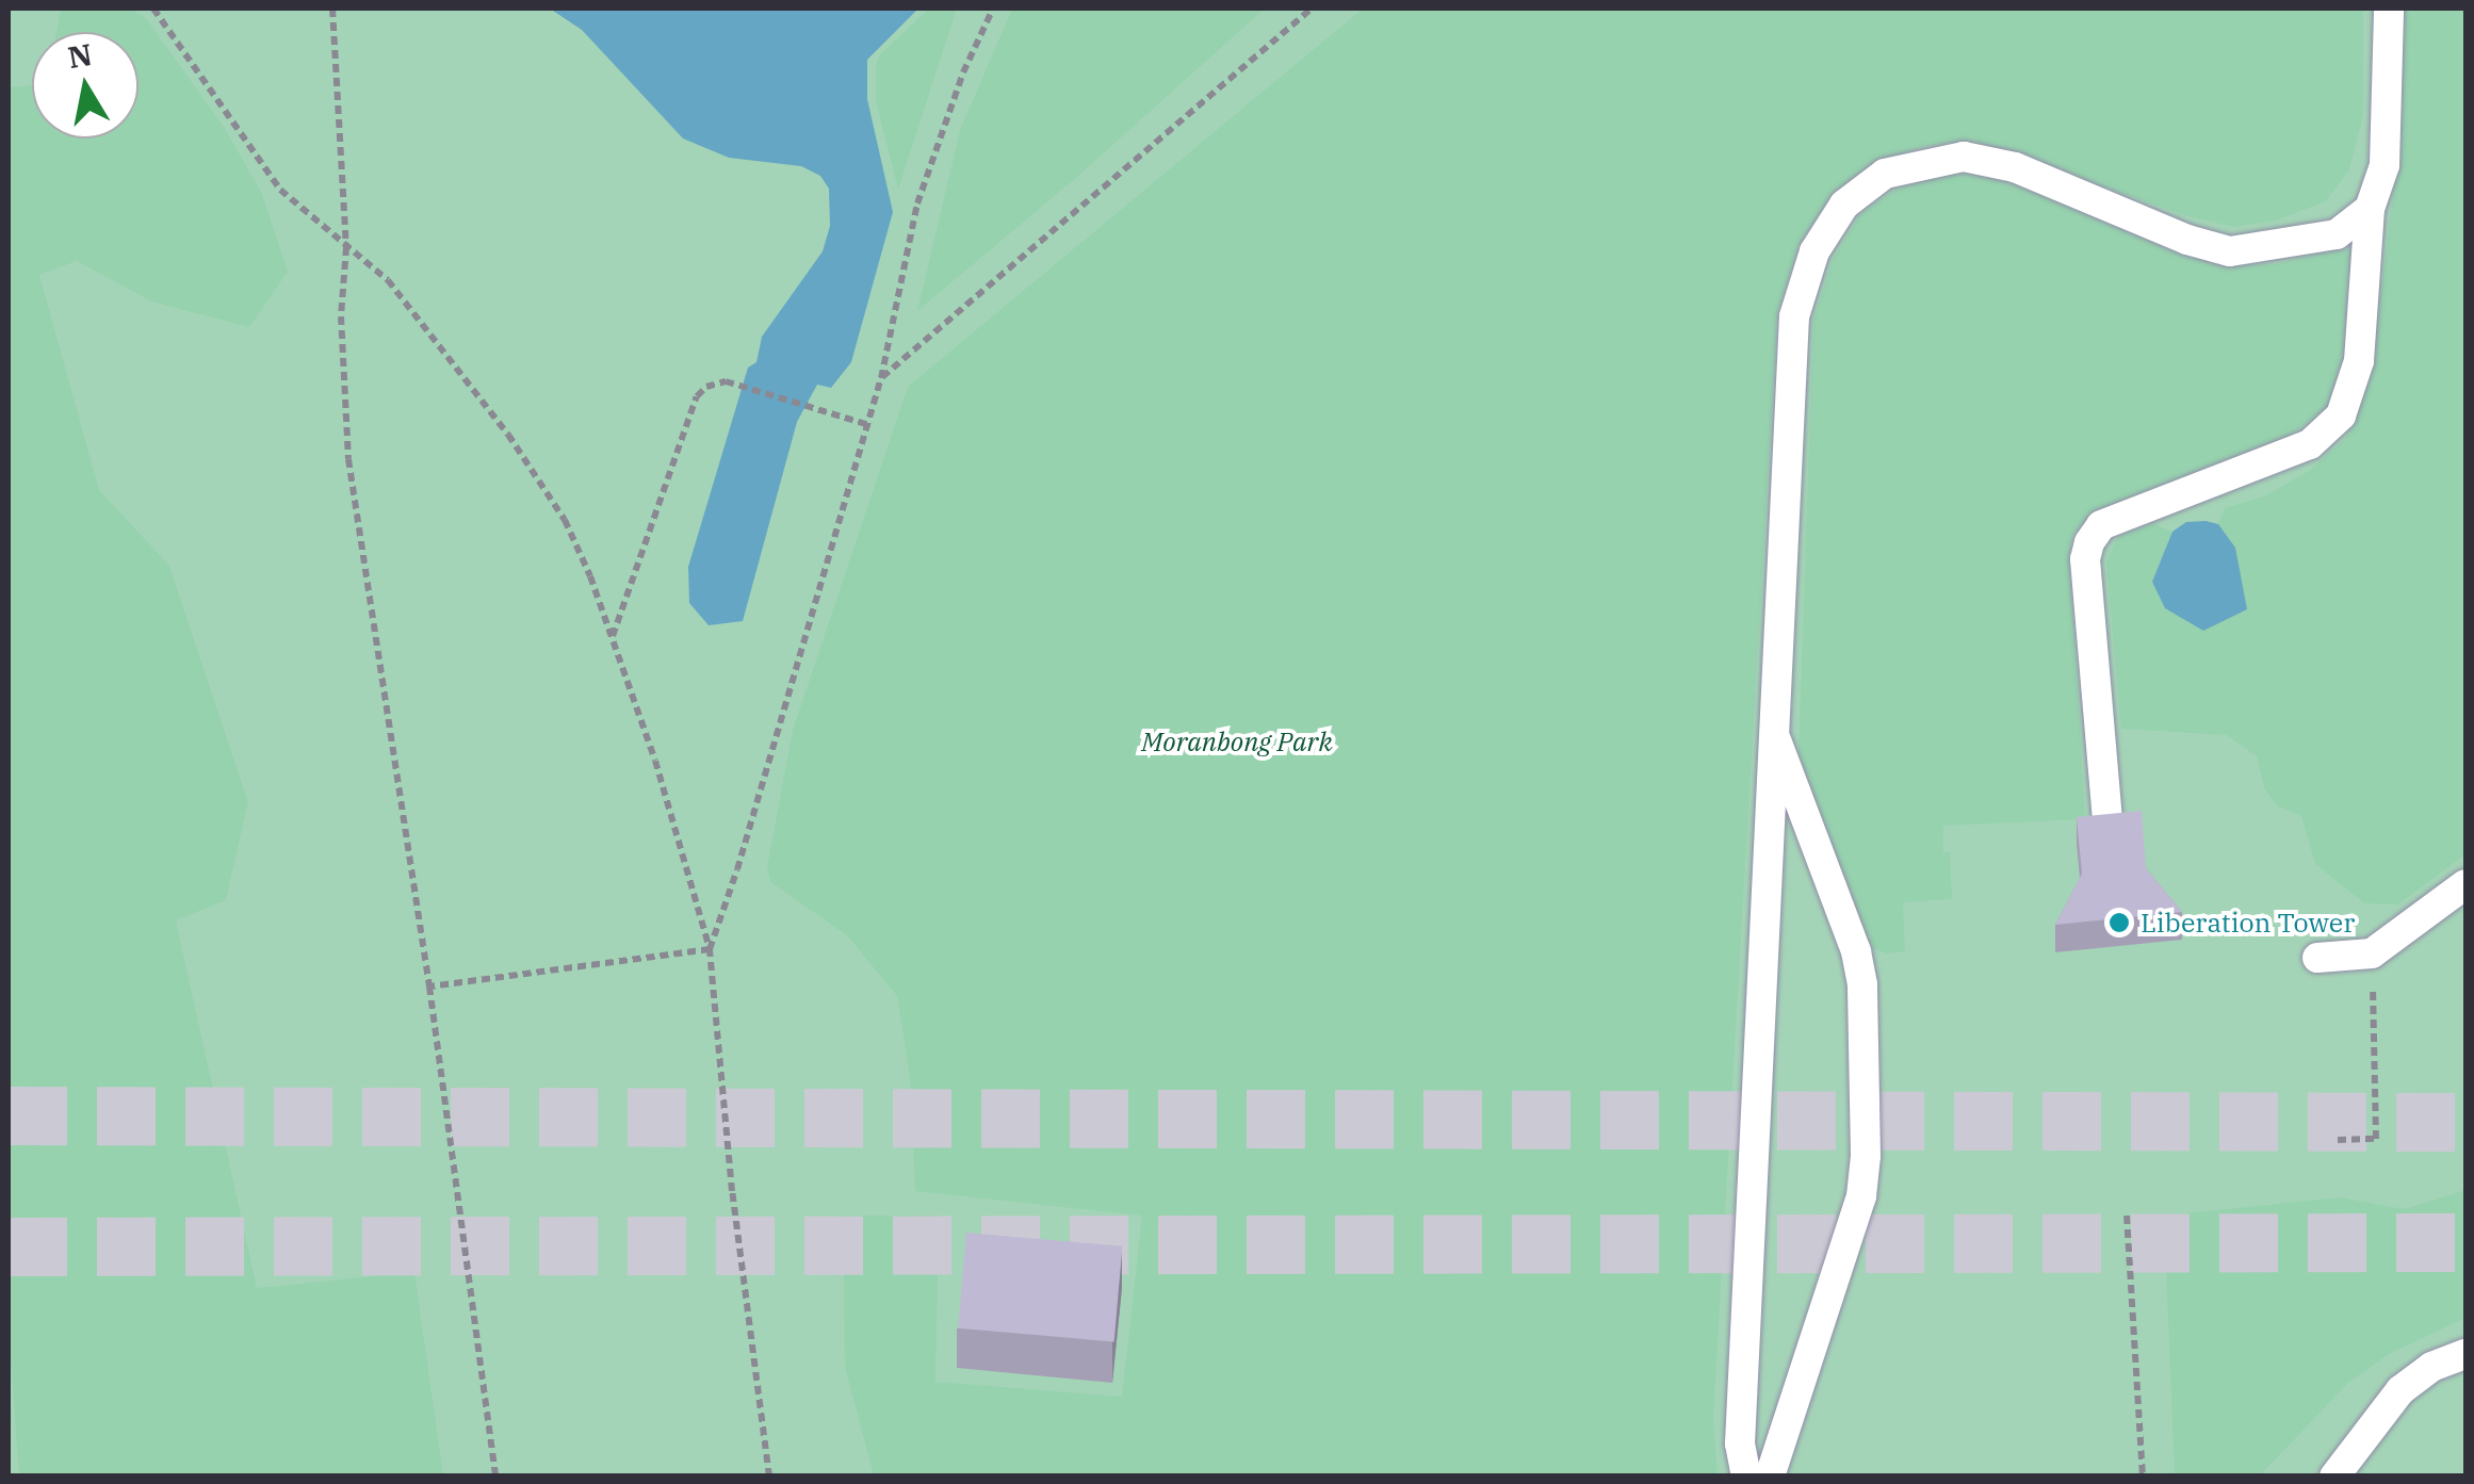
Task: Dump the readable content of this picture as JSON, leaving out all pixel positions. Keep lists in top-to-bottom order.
{
  "parks": ["Moranbong Park"],
  "places": ["Liberation Tower"],
  "north": "top"
}
